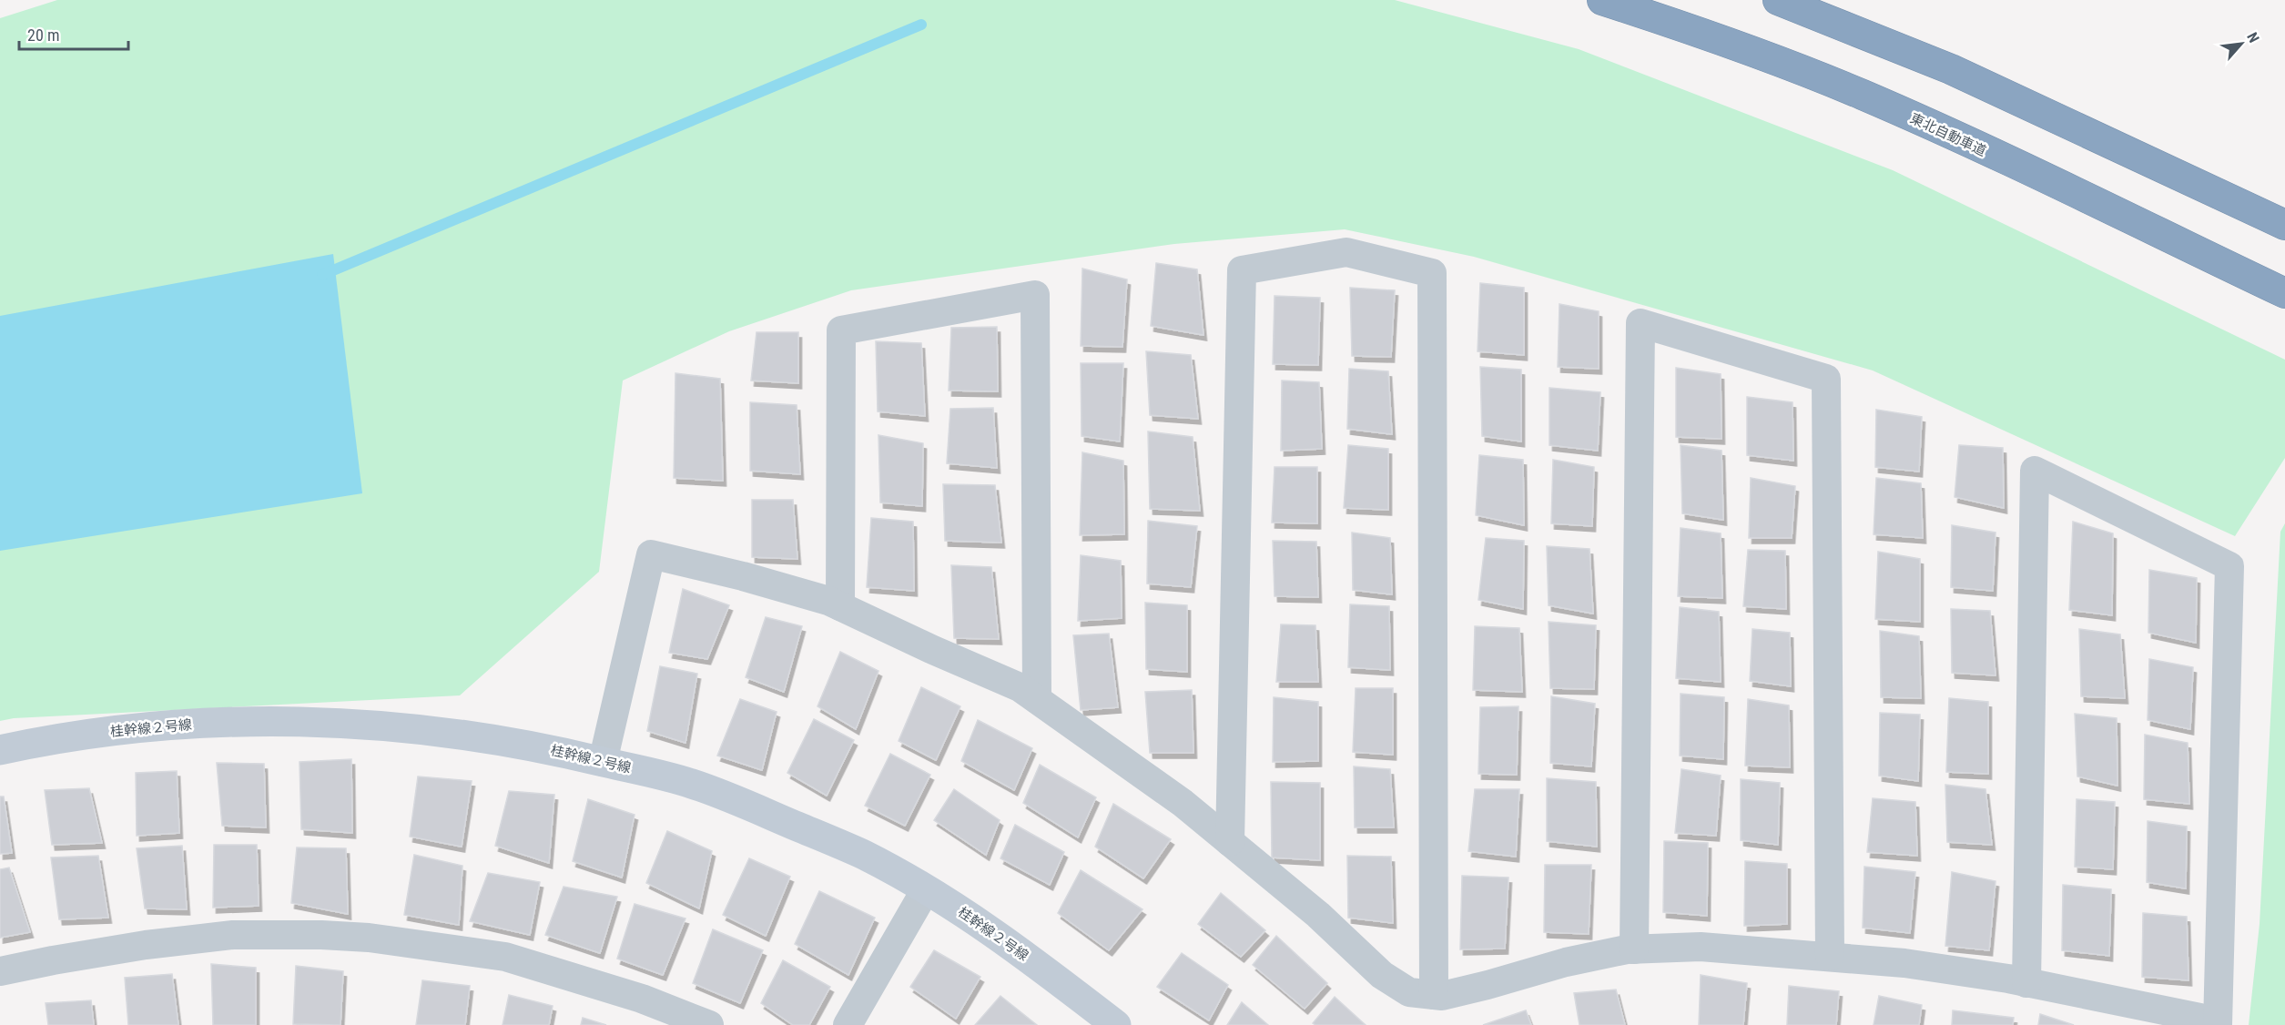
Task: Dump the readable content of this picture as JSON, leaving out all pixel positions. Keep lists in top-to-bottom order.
{
  "streets": {
    "highway": ["東北自動車道"],
    "street": ["桂幹線２号線"]
  },
  "scale_bar": "20 m",
  "north": "top right"
}
